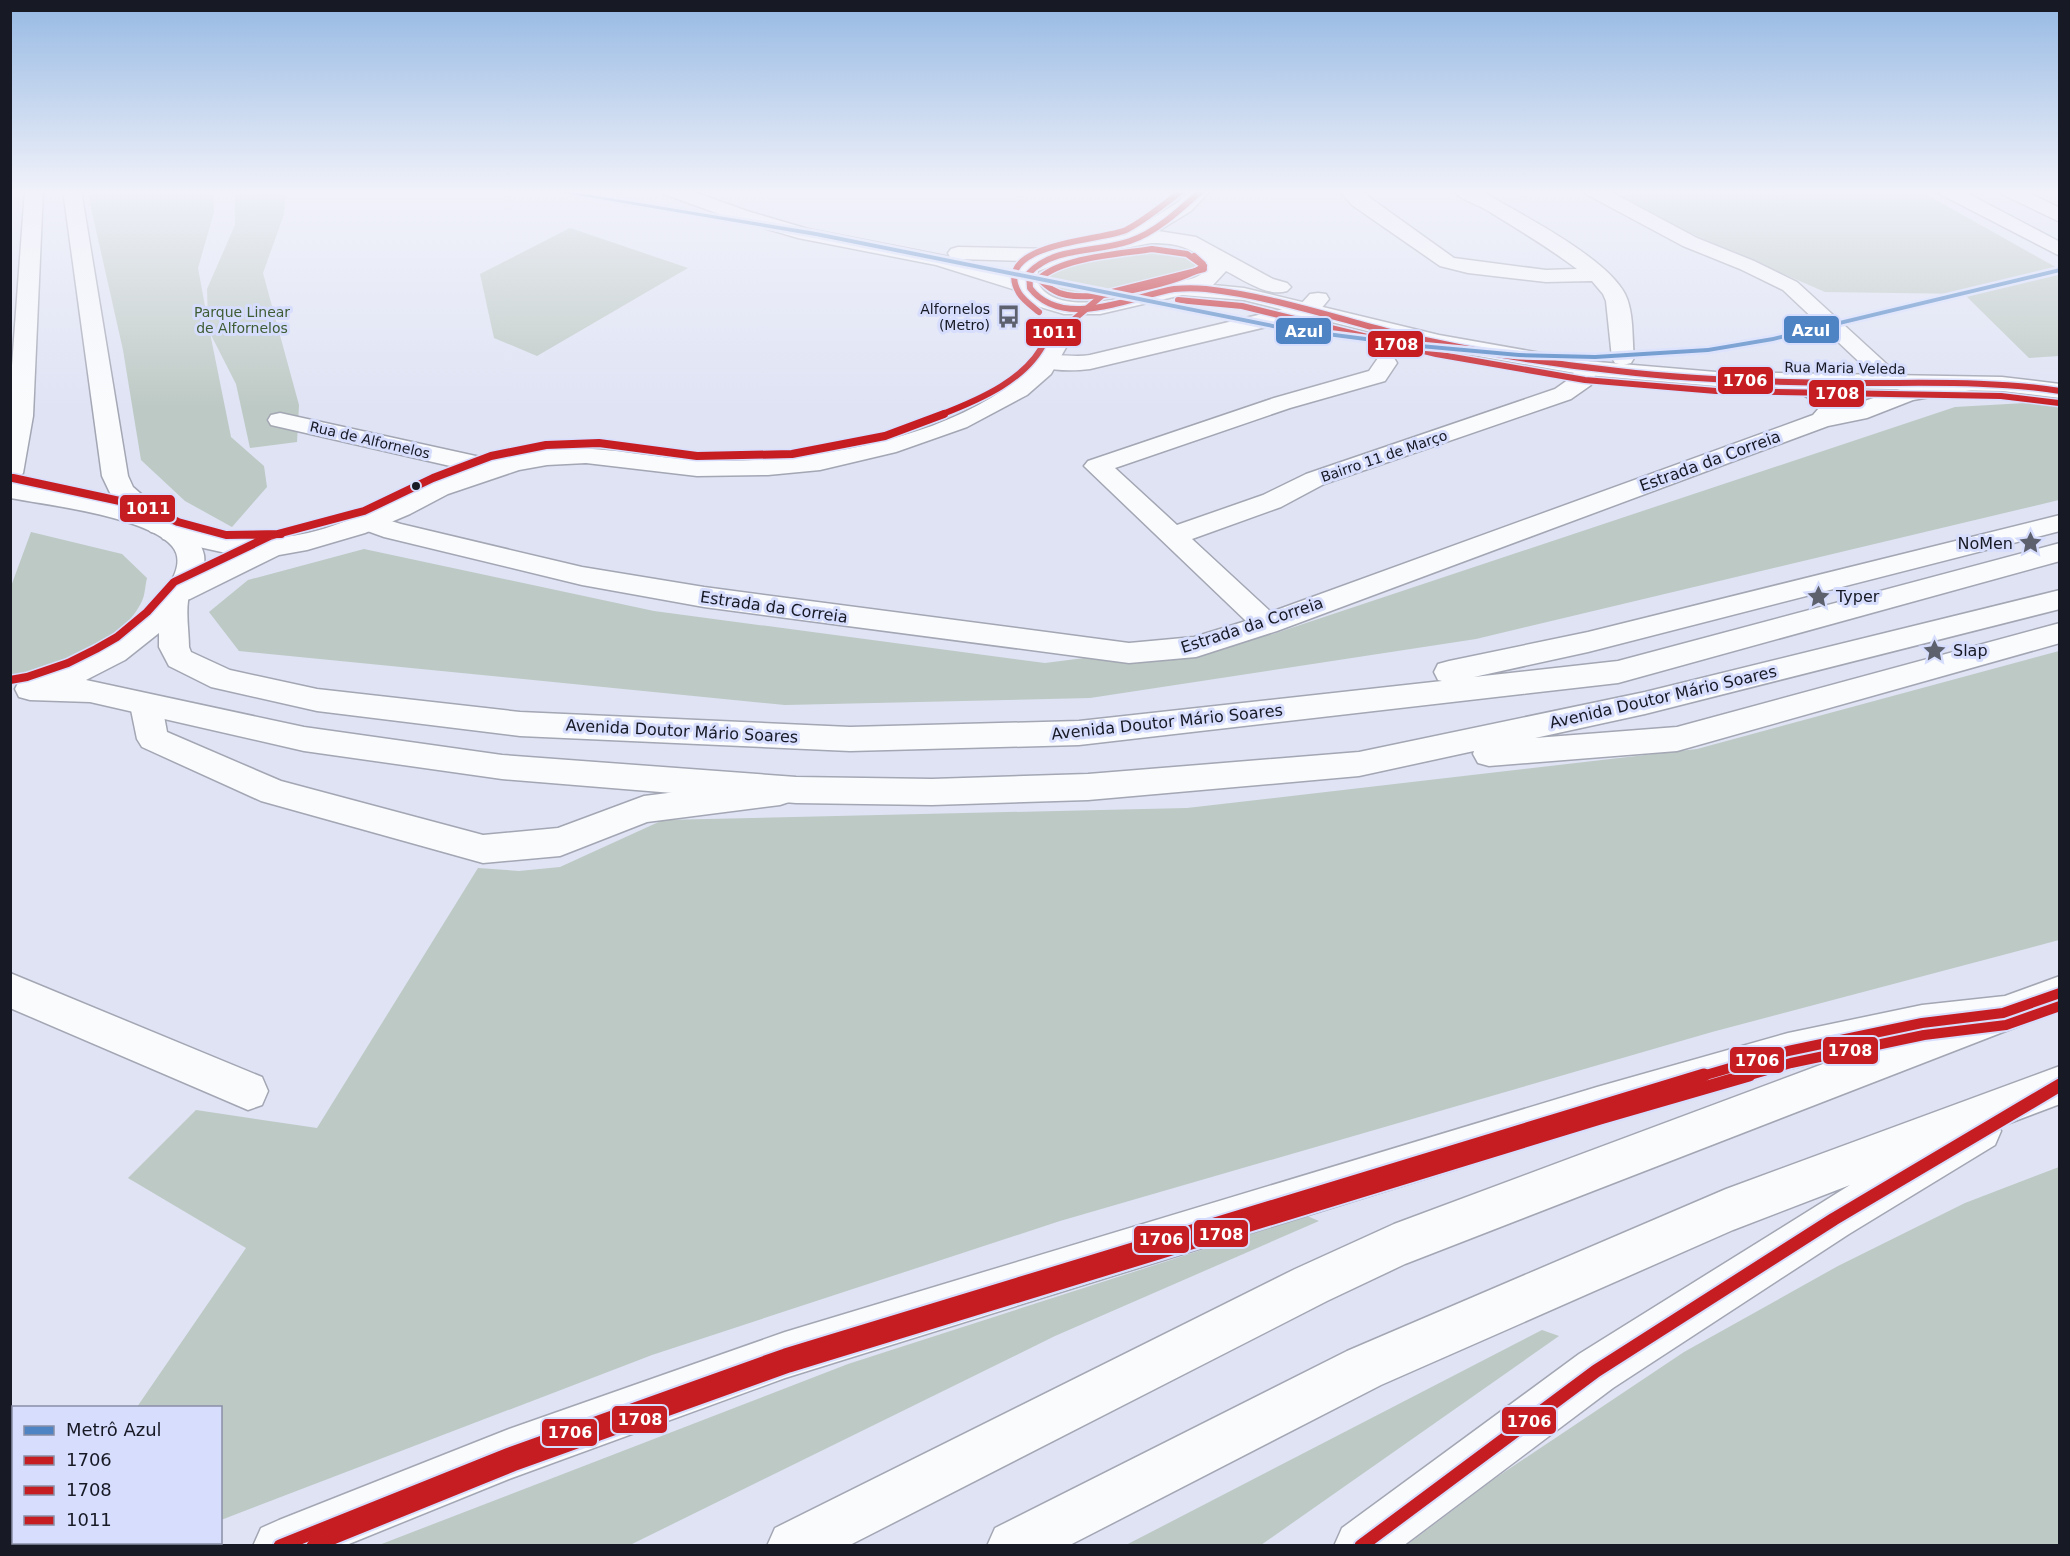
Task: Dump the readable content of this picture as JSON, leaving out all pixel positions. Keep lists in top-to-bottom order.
{
  "streets": {
    "main road": [
      "Rua Maria Veleda",
      "Rua de Alfornelos",
      "Bairro 11 de Março",
      "Estrada da Correia",
      "Avenida Doutor Mário Soares"
    ]
  },
  "crossings": [
    ["Rua Maria Veleda", "Bairro 11 de Março"],
    ["Rua Maria Veleda", "Estrada da Correia"]
  ],
  "parks": ["Parque Linear de Alfornelos"],
  "places": {
    "bus stop": ["Alfornelos (Metro)"],
    "place": ["NoMen", "Typer", "Slap"]
  },
  "lines": [
    "metro line Azul",
    "transit line 1706",
    "transit line 1708",
    "transit line 1011"
  ],
  "legend": [
    "Metrô Azul",
    "1706",
    "1708",
    "1011"
  ]
}
